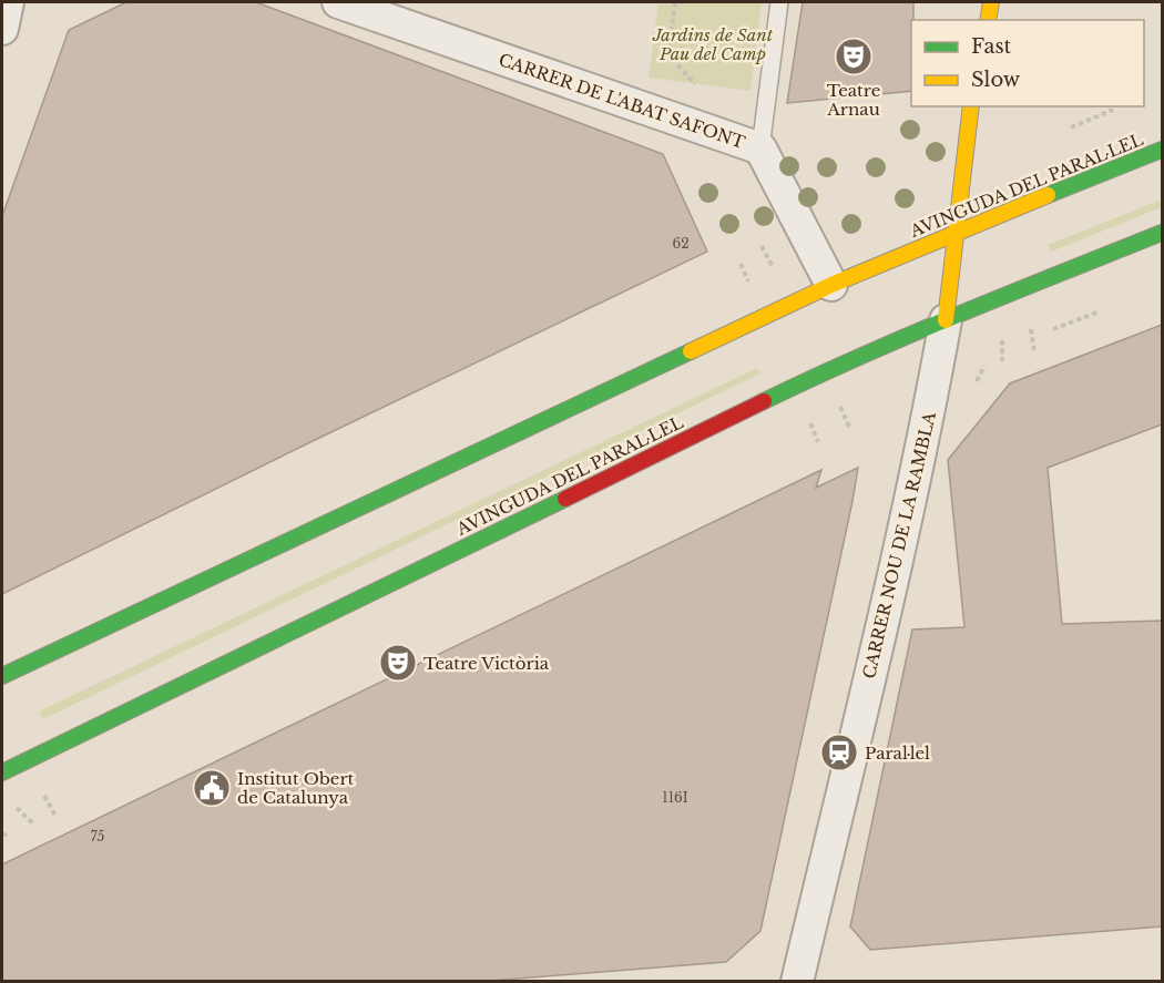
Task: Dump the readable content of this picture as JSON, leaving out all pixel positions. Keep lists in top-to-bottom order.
{
  "streets": {
    "main road": ["AVINGUDA DEL PARAL·LEL", "CARRER NOU DE LA RAMBLA"],
    "street": ["CARRER DE L'ABAT SAFONT"]
  },
  "crossings": [
    ["CARRER DE L'ABAT SAFONT", "AVINGUDA DEL PARAL·LEL"],
    ["AVINGUDA DEL PARAL·LEL", "CARRER NOU DE LA RAMBLA"]
  ],
  "parks": ["Jardins de Sant Pau del Camp"],
  "places": {
    "theatre": ["Teatre Arnau", "Teatre Victòria"],
    "station": ["Paral·lel"],
    "public building": ["Institut Obert de Catalunya"]
  },
  "house_numbers": ["62", "116I", "75"],
  "legend": ["Fast", "Slow"]
}
